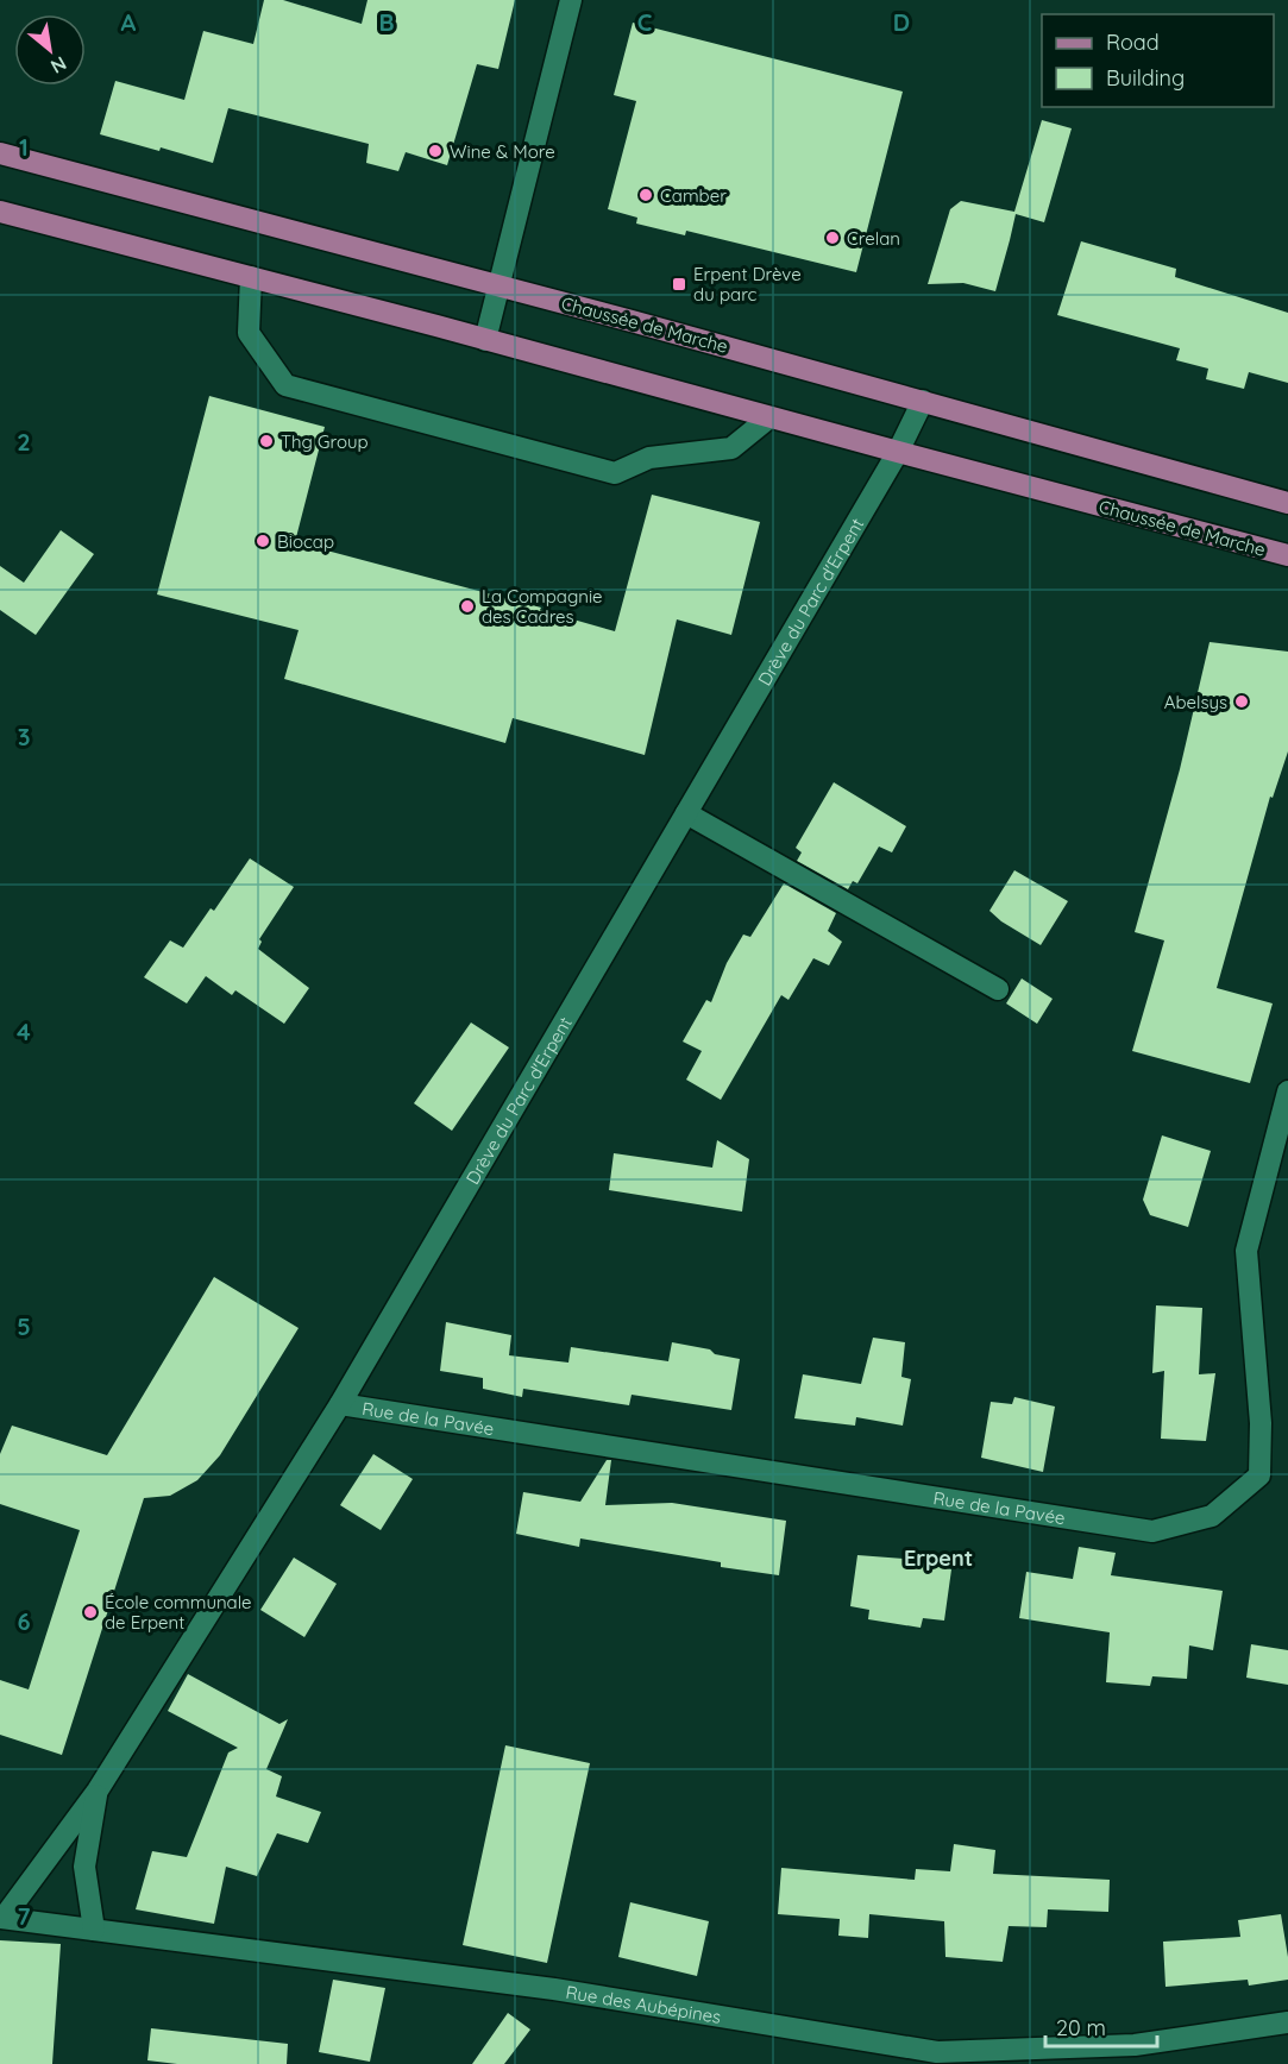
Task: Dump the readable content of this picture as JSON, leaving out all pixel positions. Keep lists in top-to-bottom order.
{
  "streets": {
    "main road": ["Chaussée de Marche"],
    "street": ["Drève du Parc d'Erpent", "Rue de la Pavée", "Rue des Aubépines"]
  },
  "crossings": [
    ["Chaussée de Marche", "Drève du Parc d'Erpent"],
    ["Drève du Parc d'Erpent", "Rue de la Pavée"],
    ["Drève du Parc d'Erpent", "Rue des Aubépines"]
  ],
  "districts": ["Erpent"],
  "places": {
    "other": [
      "Wine & More",
      "Camber",
      "Crelan",
      "Thg Group",
      "Biocap",
      "La Compagnie des Cadres",
      "Abelsys",
      "École communale de Erpent"
    ],
    "transit": ["Erpent Drève du parc"]
  },
  "legend": ["Road", "Building"],
  "scale_bar": "20 m",
  "north": "bottom right",
  "grid": {
    "columns": [
      "A",
      "B",
      "C",
      "D"
    ],
    "rows": [
      "1",
      "2",
      "3",
      "4",
      "5",
      "6",
      "7"
    ]
  }
}
